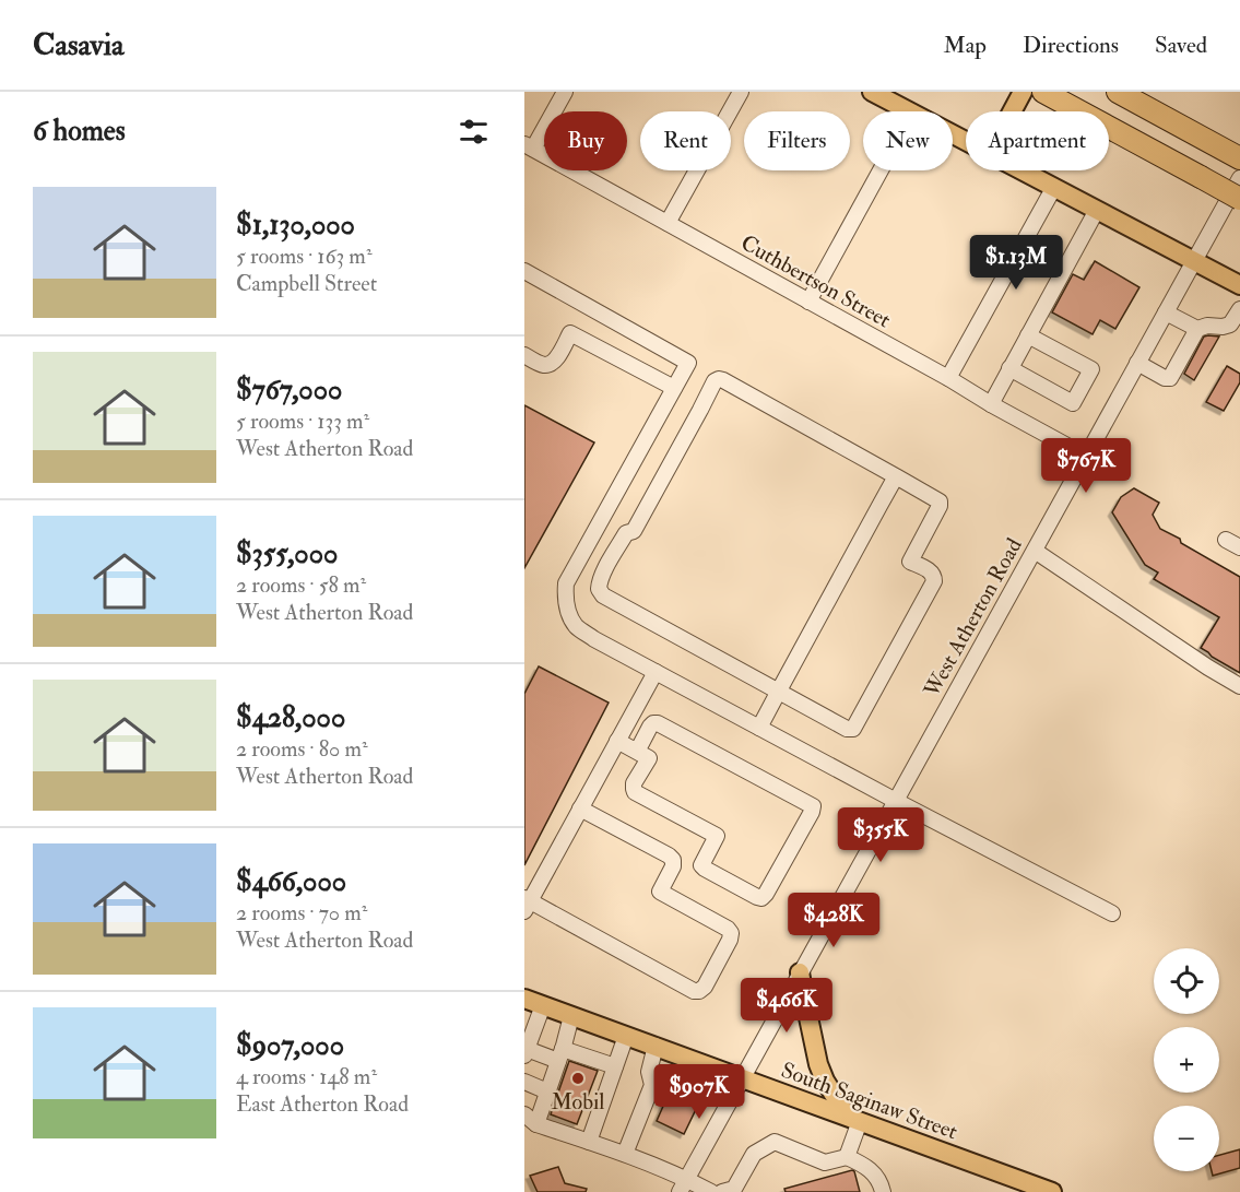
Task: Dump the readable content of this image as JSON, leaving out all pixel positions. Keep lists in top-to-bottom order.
{
  "streets": {
    "main road": ["South Saginaw Street"],
    "street": ["Cuthbertson Street", "West Atherton Road"]
  },
  "crossings": [
    ["Cuthbertson Street", "West Atherton Road"],
    ["West Atherton Road", "South Saginaw Street"]
  ],
  "places": ["Mobil"],
  "page": {
    "header": "Casavia",
    "nav": ["Map", "Directions", "Saved"],
    "heading": "6 homes",
    "chip": [
      "Buy",
      "Rent",
      "Filters",
      "New",
      "Apartment"
    ],
    "list": [
      {
        "name": "$1,130,000",
        "note": "5 rooms · 163 m² · Campbell Street"
      },
      {
        "name": "$767,000",
        "note": "5 rooms · 133 m² · West Atherton Road"
      },
      {
        "name": "$355,000",
        "note": "2 rooms · 58 m² · West Atherton Road"
      },
      {
        "name": "$428,000",
        "note": "2 rooms · 80 m² · West Atherton Road"
      },
      {
        "name": "$466,000",
        "note": "2 rooms · 70 m² · West Atherton Road"
      },
      {
        "name": "$907,000",
        "note": "4 rooms · 148 m² · East Atherton Road"
      }
    ],
    "price": [
      "$1.13M",
      "$767K",
      "$355K",
      "$428K",
      "$466K",
      "$907K"
    ],
    "map_buttons": ["+", "−"]
  }
}
